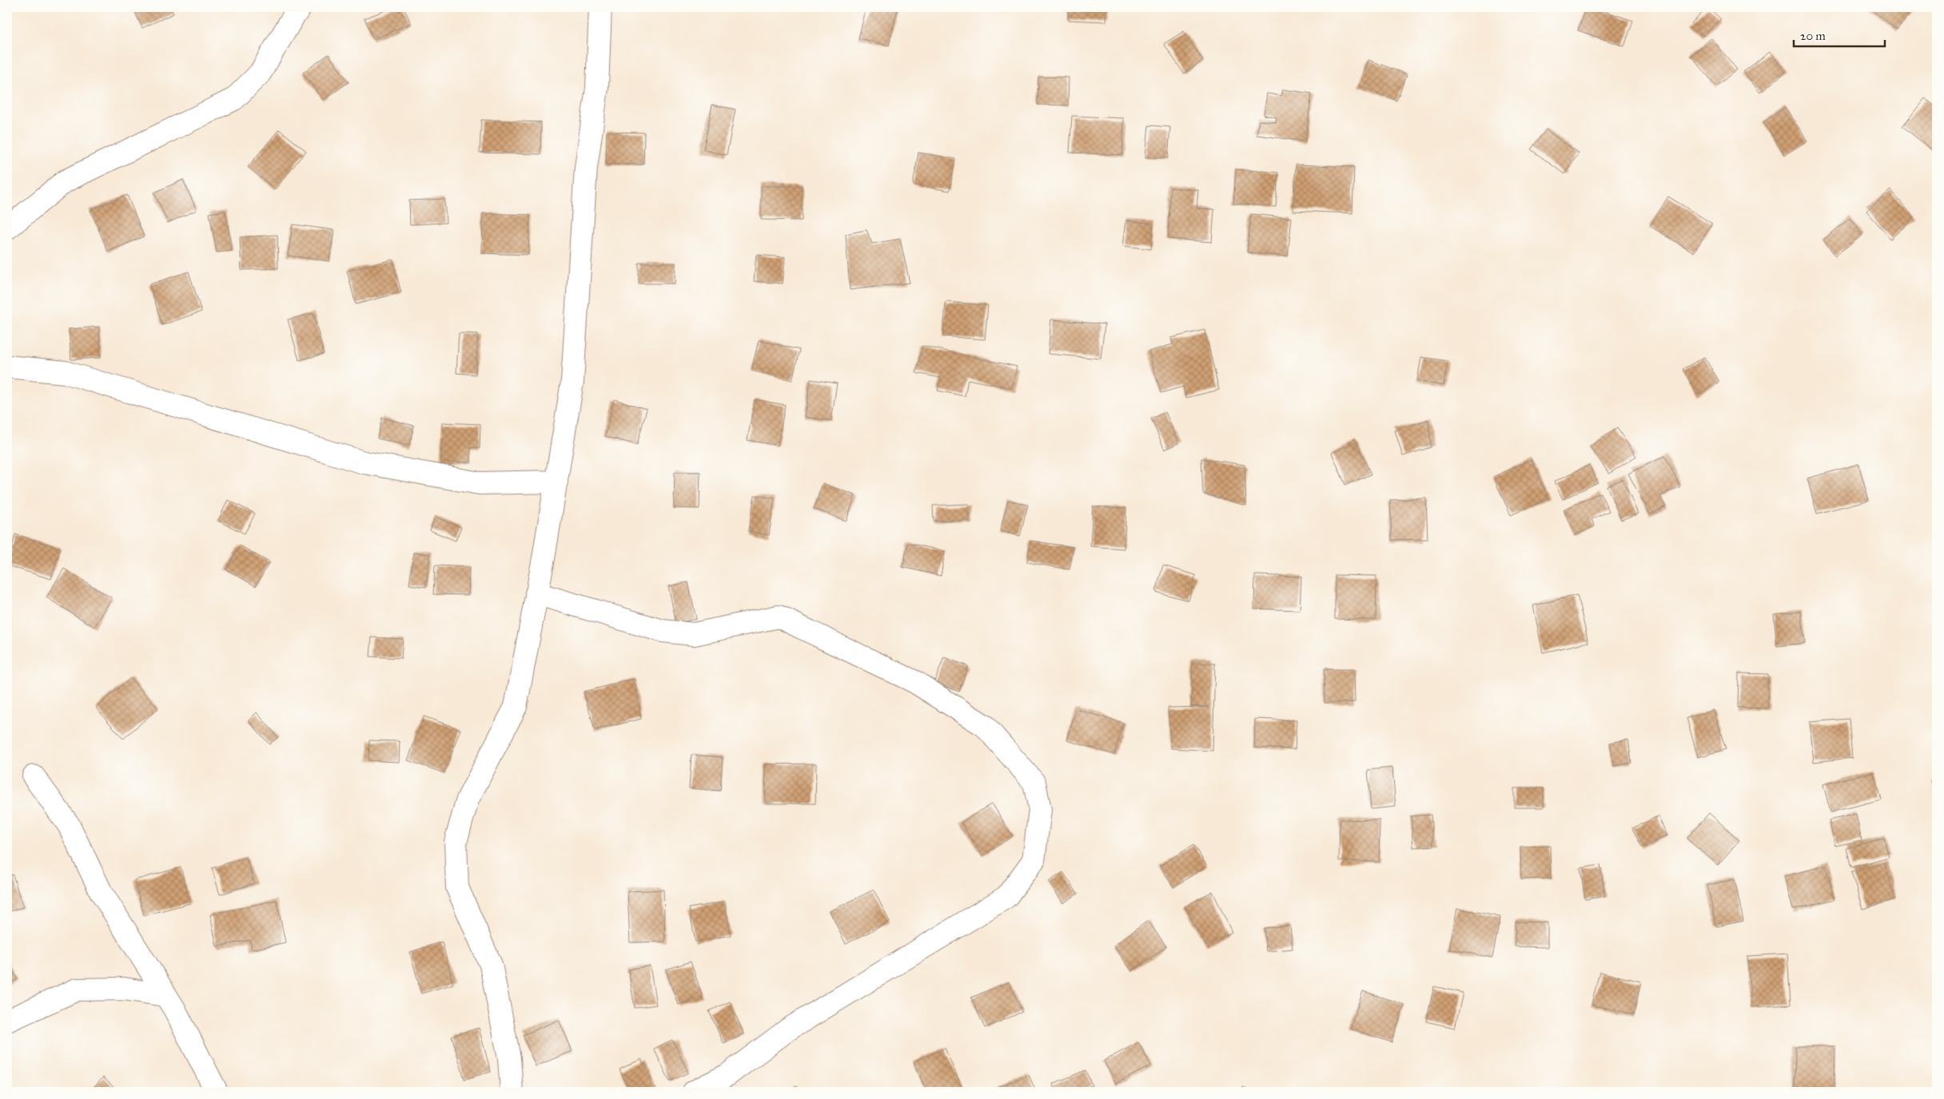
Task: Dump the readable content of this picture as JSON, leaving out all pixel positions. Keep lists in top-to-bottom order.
{
  "scale_bar": "20 m"
}
